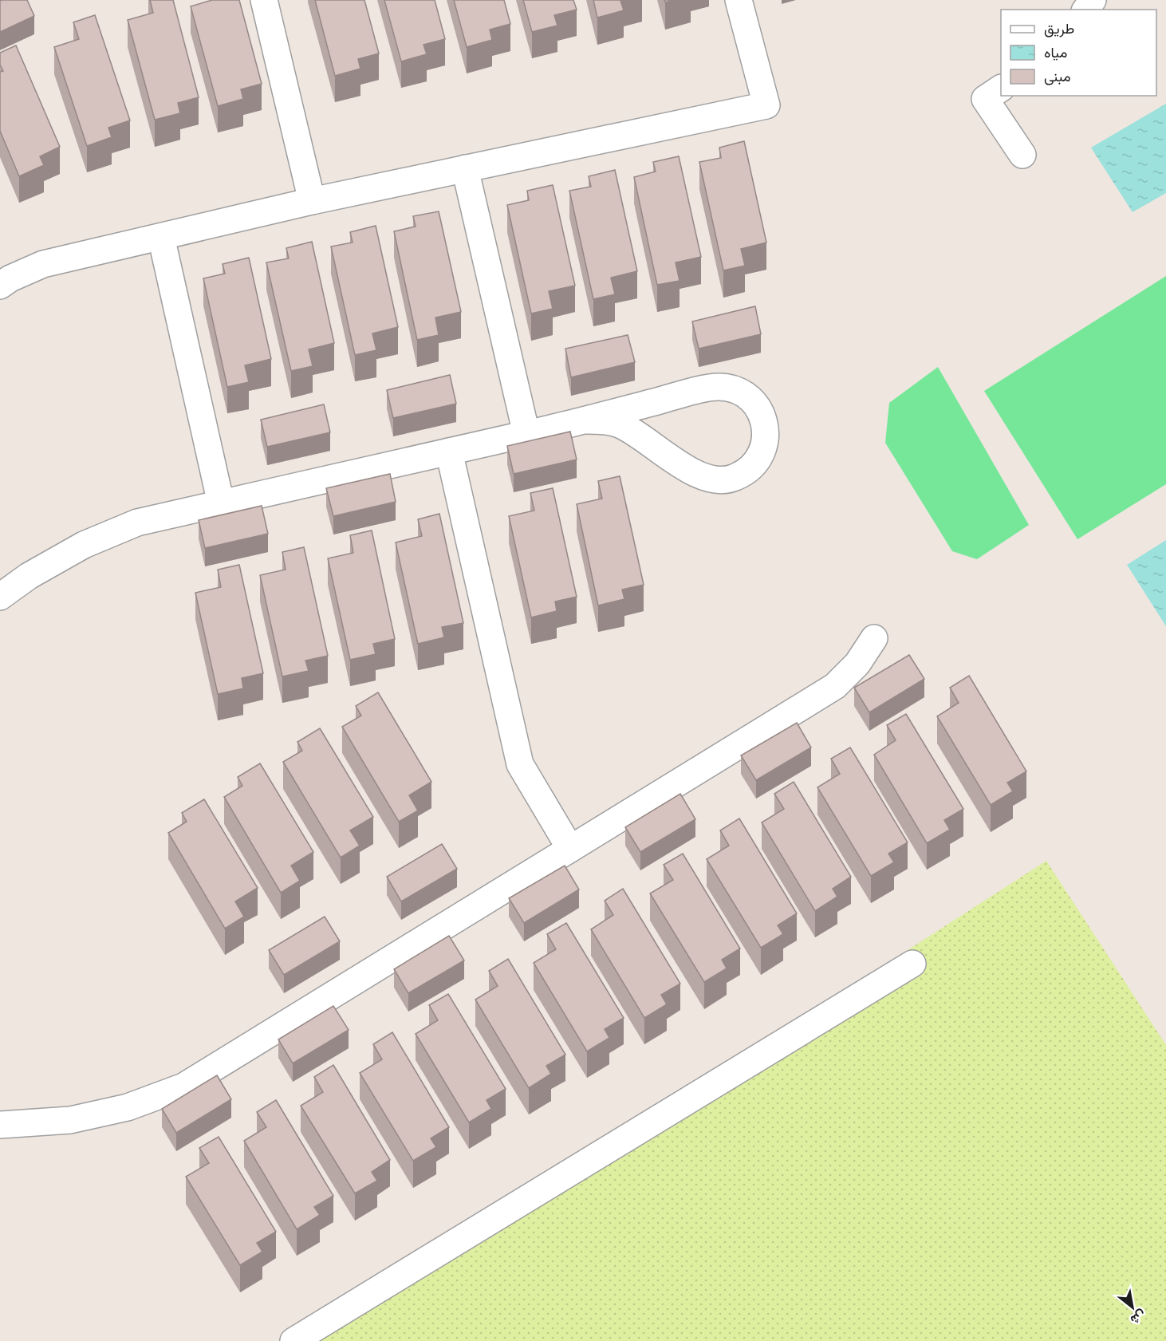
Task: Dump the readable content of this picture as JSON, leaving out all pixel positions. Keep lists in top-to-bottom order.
{
  "legend": ["طريق", "مياه", "مبنى"],
  "north": "bottom right"
}
